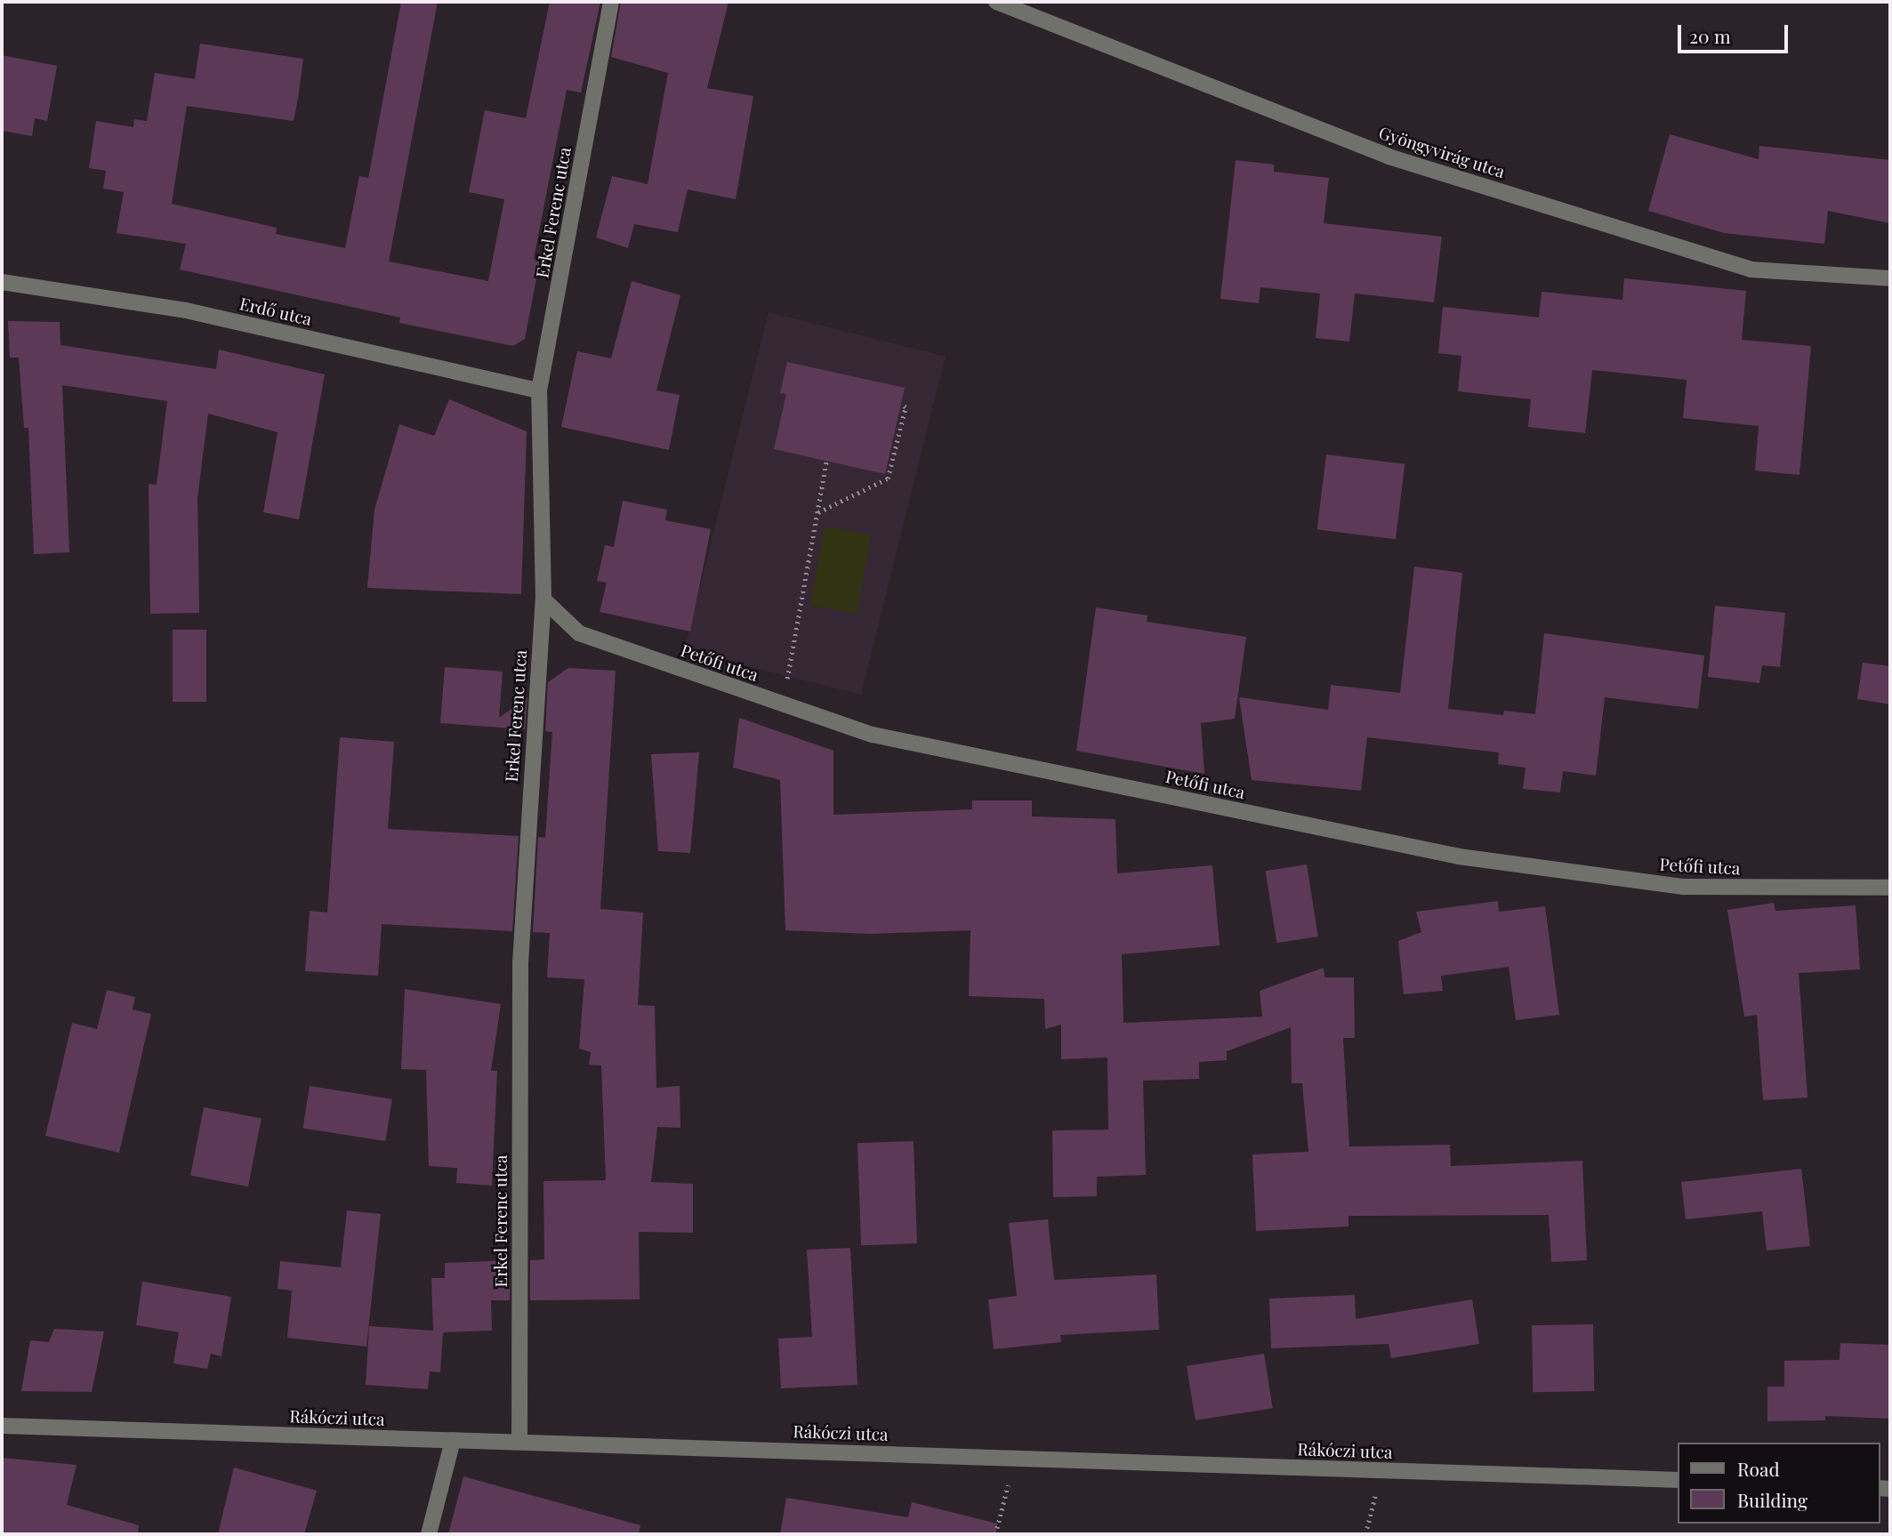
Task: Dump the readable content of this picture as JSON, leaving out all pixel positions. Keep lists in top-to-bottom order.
{
  "streets": {
    "street": [
      "Gyöngyvirág utca",
      "Erkel Ferenc utca",
      "Erdő utca",
      "Petőfi utca",
      "Rákóczi utca"
    ]
  },
  "crossings": [
    ["Erkel Ferenc utca", "Erdő utca"],
    ["Erkel Ferenc utca", "Petőfi utca"],
    ["Erkel Ferenc utca", "Rákóczi utca"]
  ],
  "legend": ["Road", "Building"],
  "scale_bar": "20 m"
}
